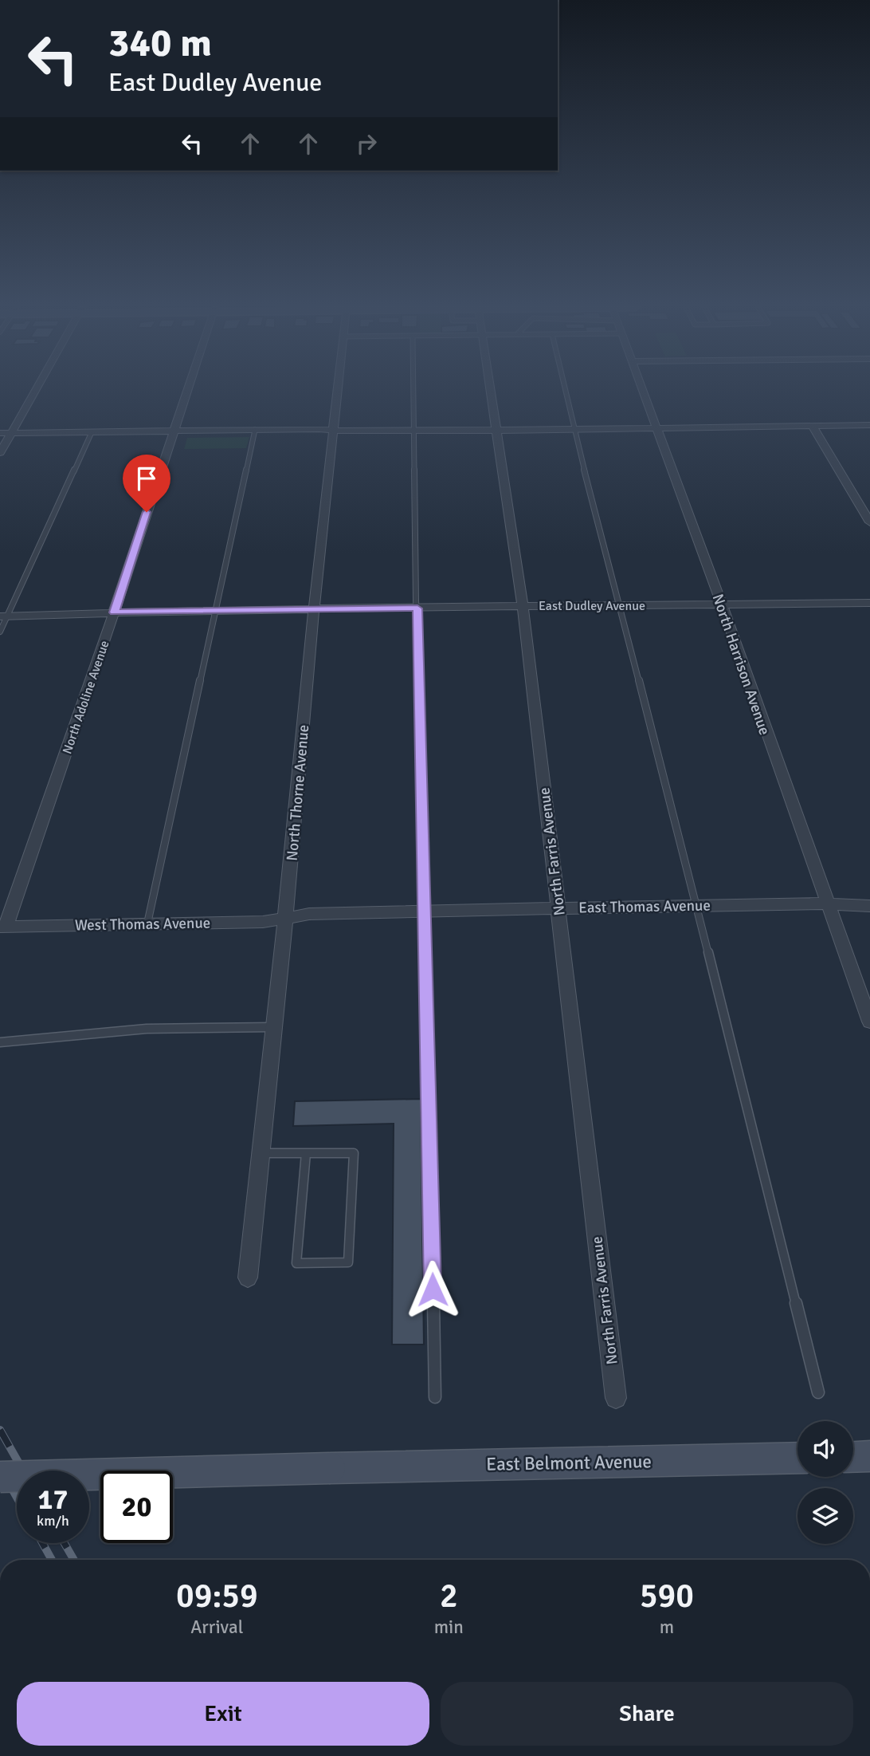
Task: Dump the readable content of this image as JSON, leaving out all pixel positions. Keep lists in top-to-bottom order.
{
  "streets": {
    "main road": ["East Belmont Avenue"],
    "street": [
      "East Dudley Avenue",
      "North Harrison Avenue",
      "North Adoline Avenue",
      "North Thorne Avenue",
      "North Farris Avenue",
      "East Thomas Avenue",
      "West Thomas Avenue"
    ]
  },
  "crossings": [
    ["East Dudley Avenue", "North Harrison Avenue"],
    ["East Dudley Avenue", "North Adoline Avenue"],
    ["East Dudley Avenue", "North Thorne Avenue"],
    ["East Dudley Avenue", "North Farris Avenue"],
    ["North Harrison Avenue", "East Thomas Avenue"],
    ["North Adoline Avenue", "West Thomas Avenue"],
    ["North Thorne Avenue", "East Thomas Avenue"],
    ["North Thorne Avenue", "West Thomas Avenue"],
    ["North Farris Avenue", "East Thomas Avenue"],
    ["East Thomas Avenue", "West Thomas Avenue"]
  ],
  "page": {
    "turn": ["340 m", "East Dudley Avenue"],
    "speed": "17 km/h",
    "limit": "20",
    "eta": [
      "09:59",
      "Arrival",
      "2",
      "min",
      "590",
      "m"
    ],
    "buttons": ["Exit", "Share"]
  }
}
